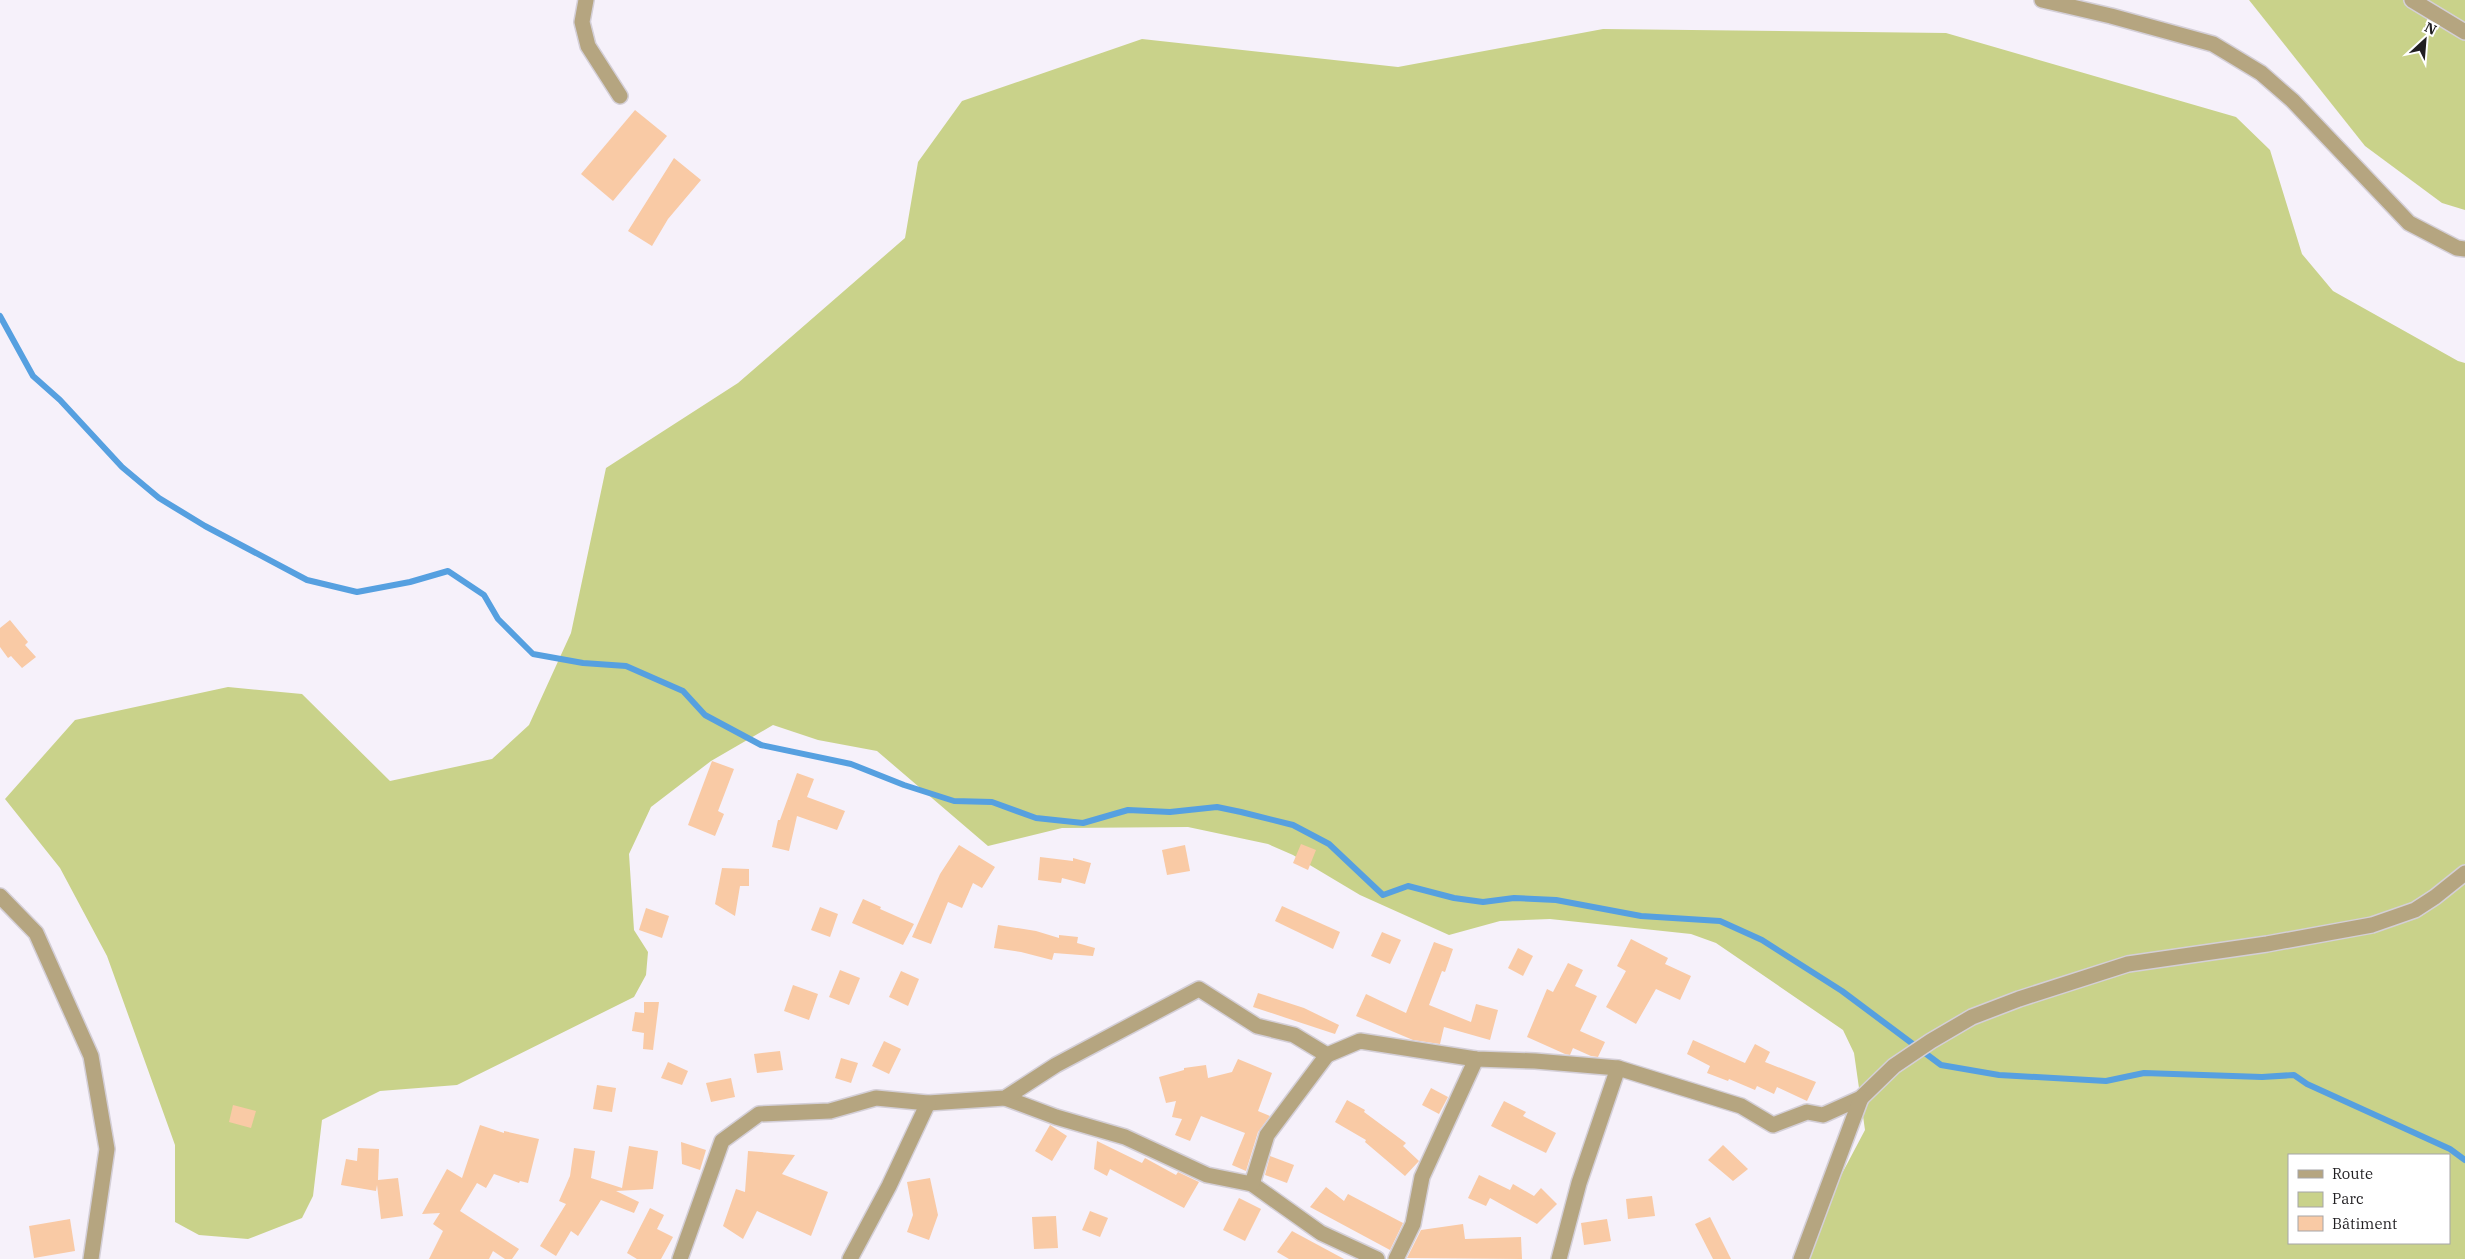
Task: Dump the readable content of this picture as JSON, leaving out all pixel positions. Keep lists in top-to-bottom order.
{
  "legend": ["Route", "Parc", "Bâtiment"],
  "north": "top right"
}
